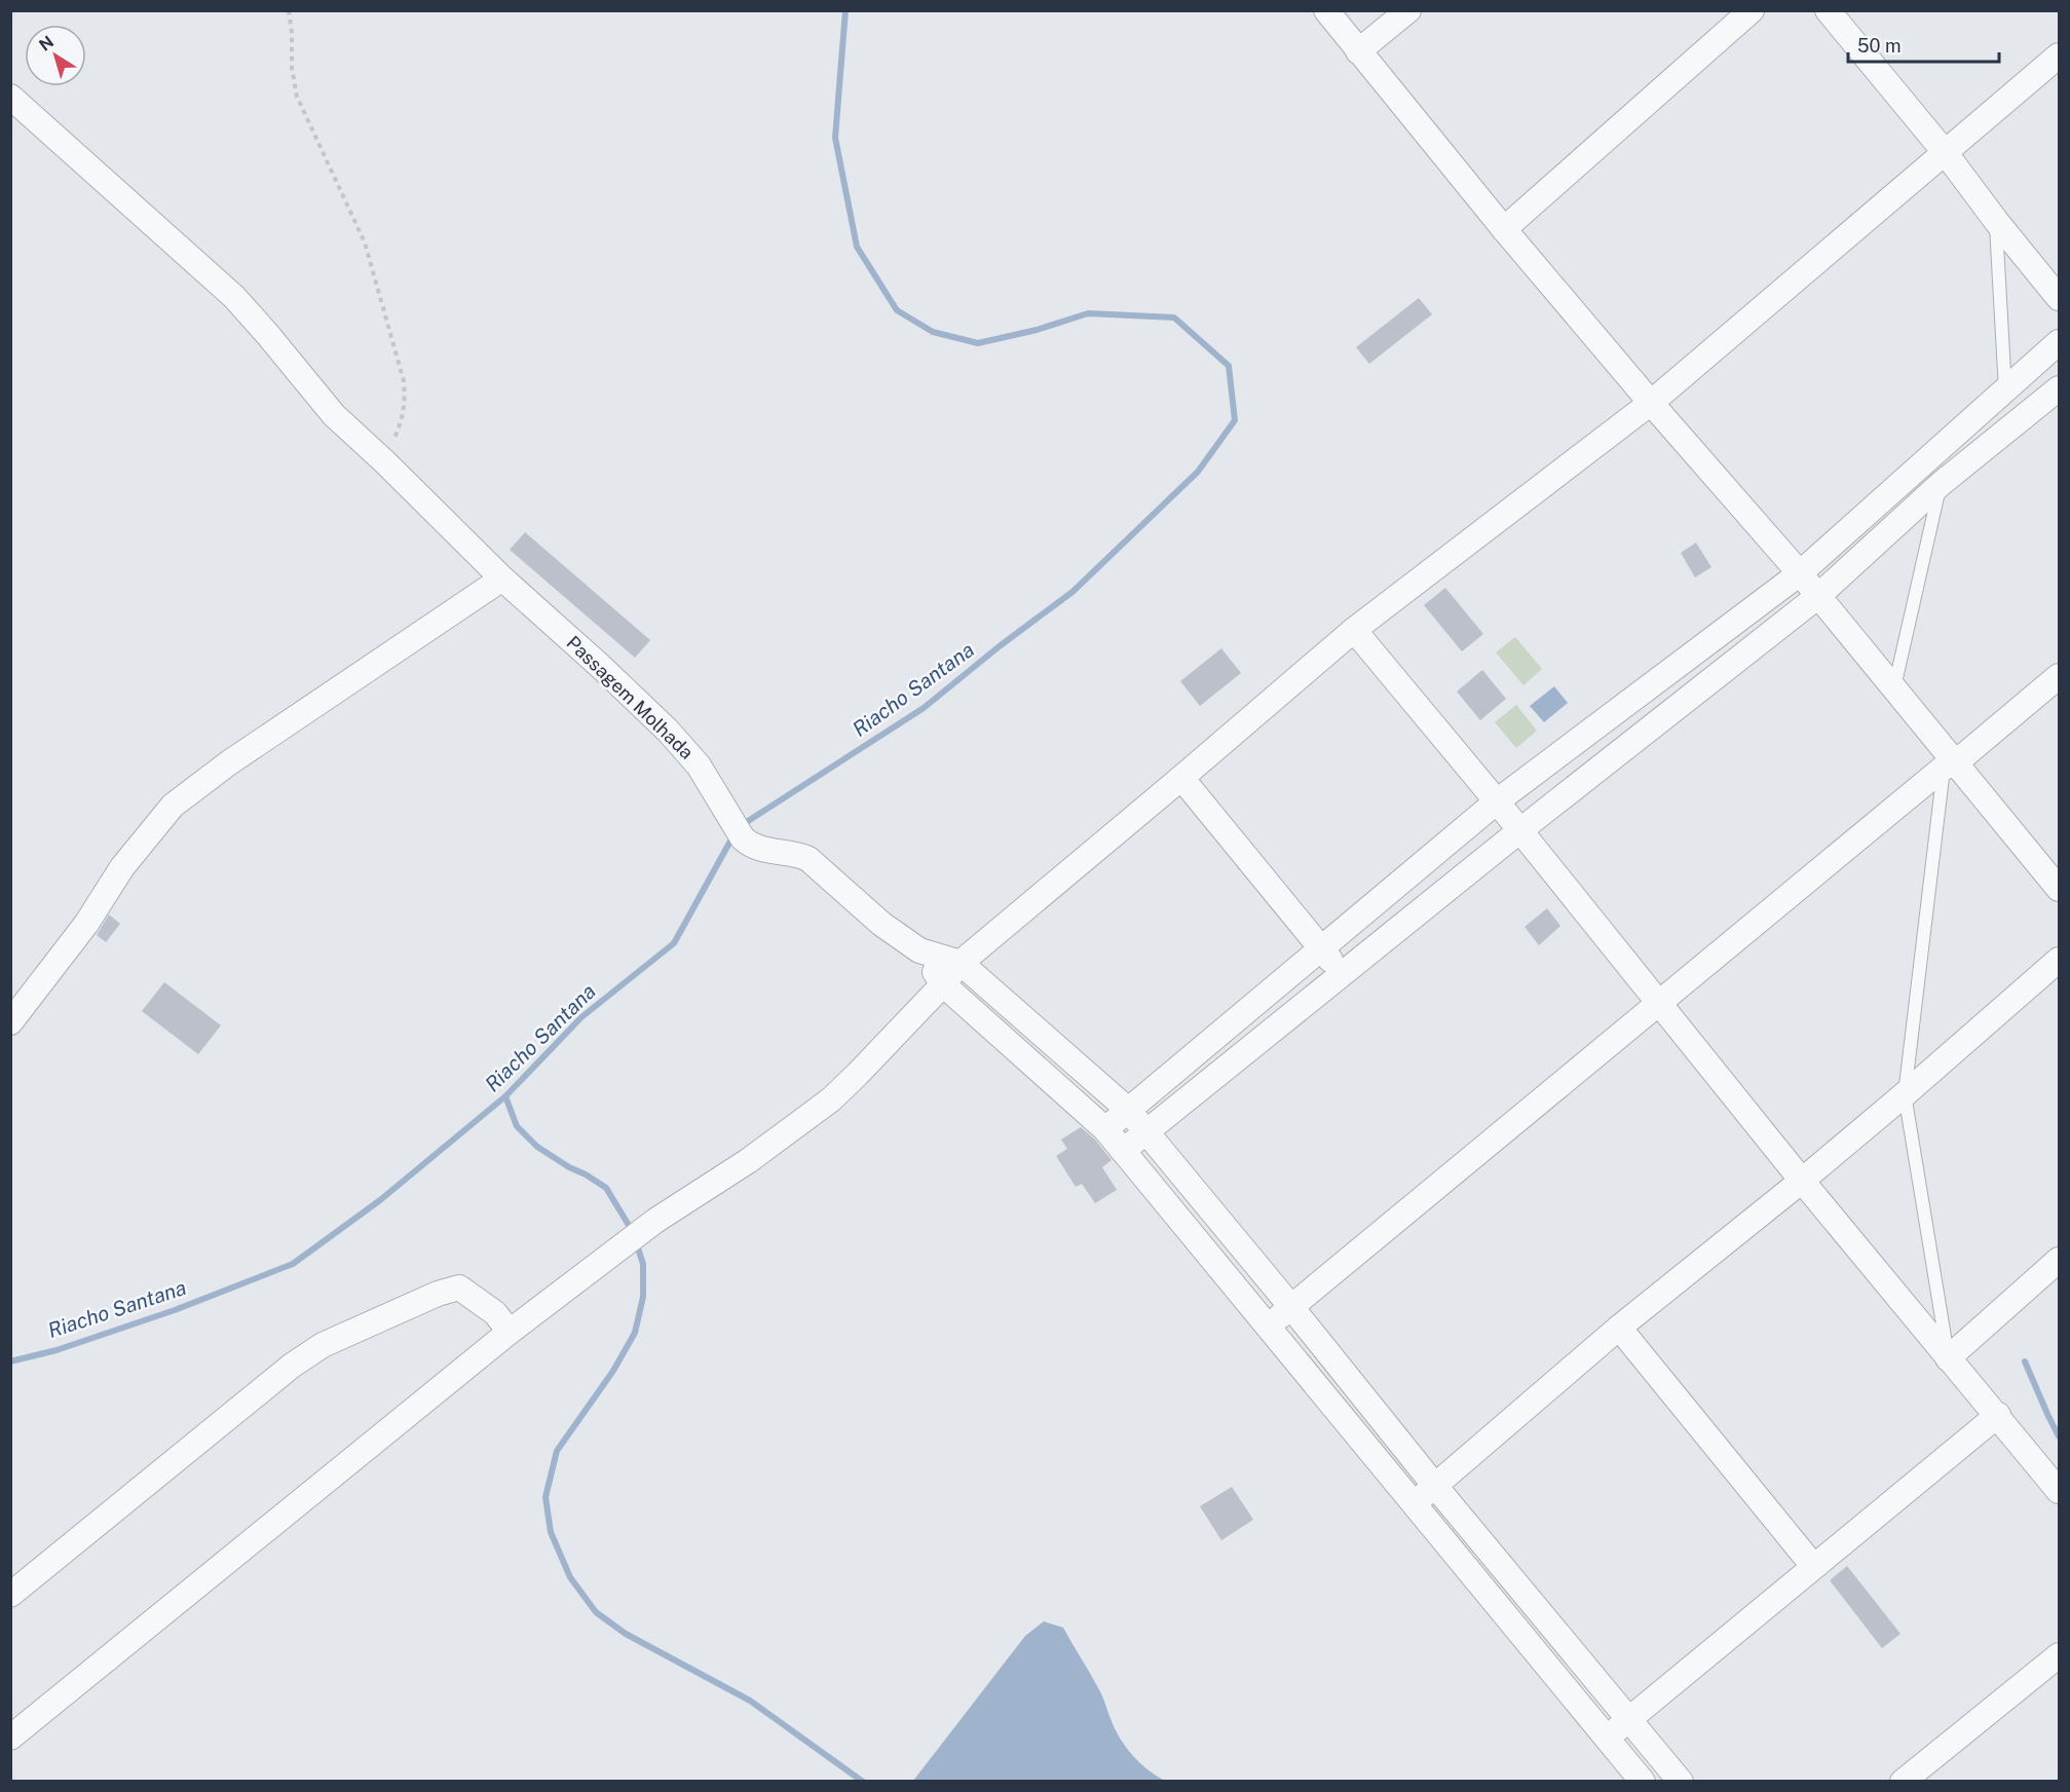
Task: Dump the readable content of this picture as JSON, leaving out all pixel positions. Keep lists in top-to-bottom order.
{
  "streets": {
    "street": ["Passagem Molhada"]
  },
  "water": ["Riacho Santana"],
  "scale_bar": "50 m",
  "north": "top left"
}
